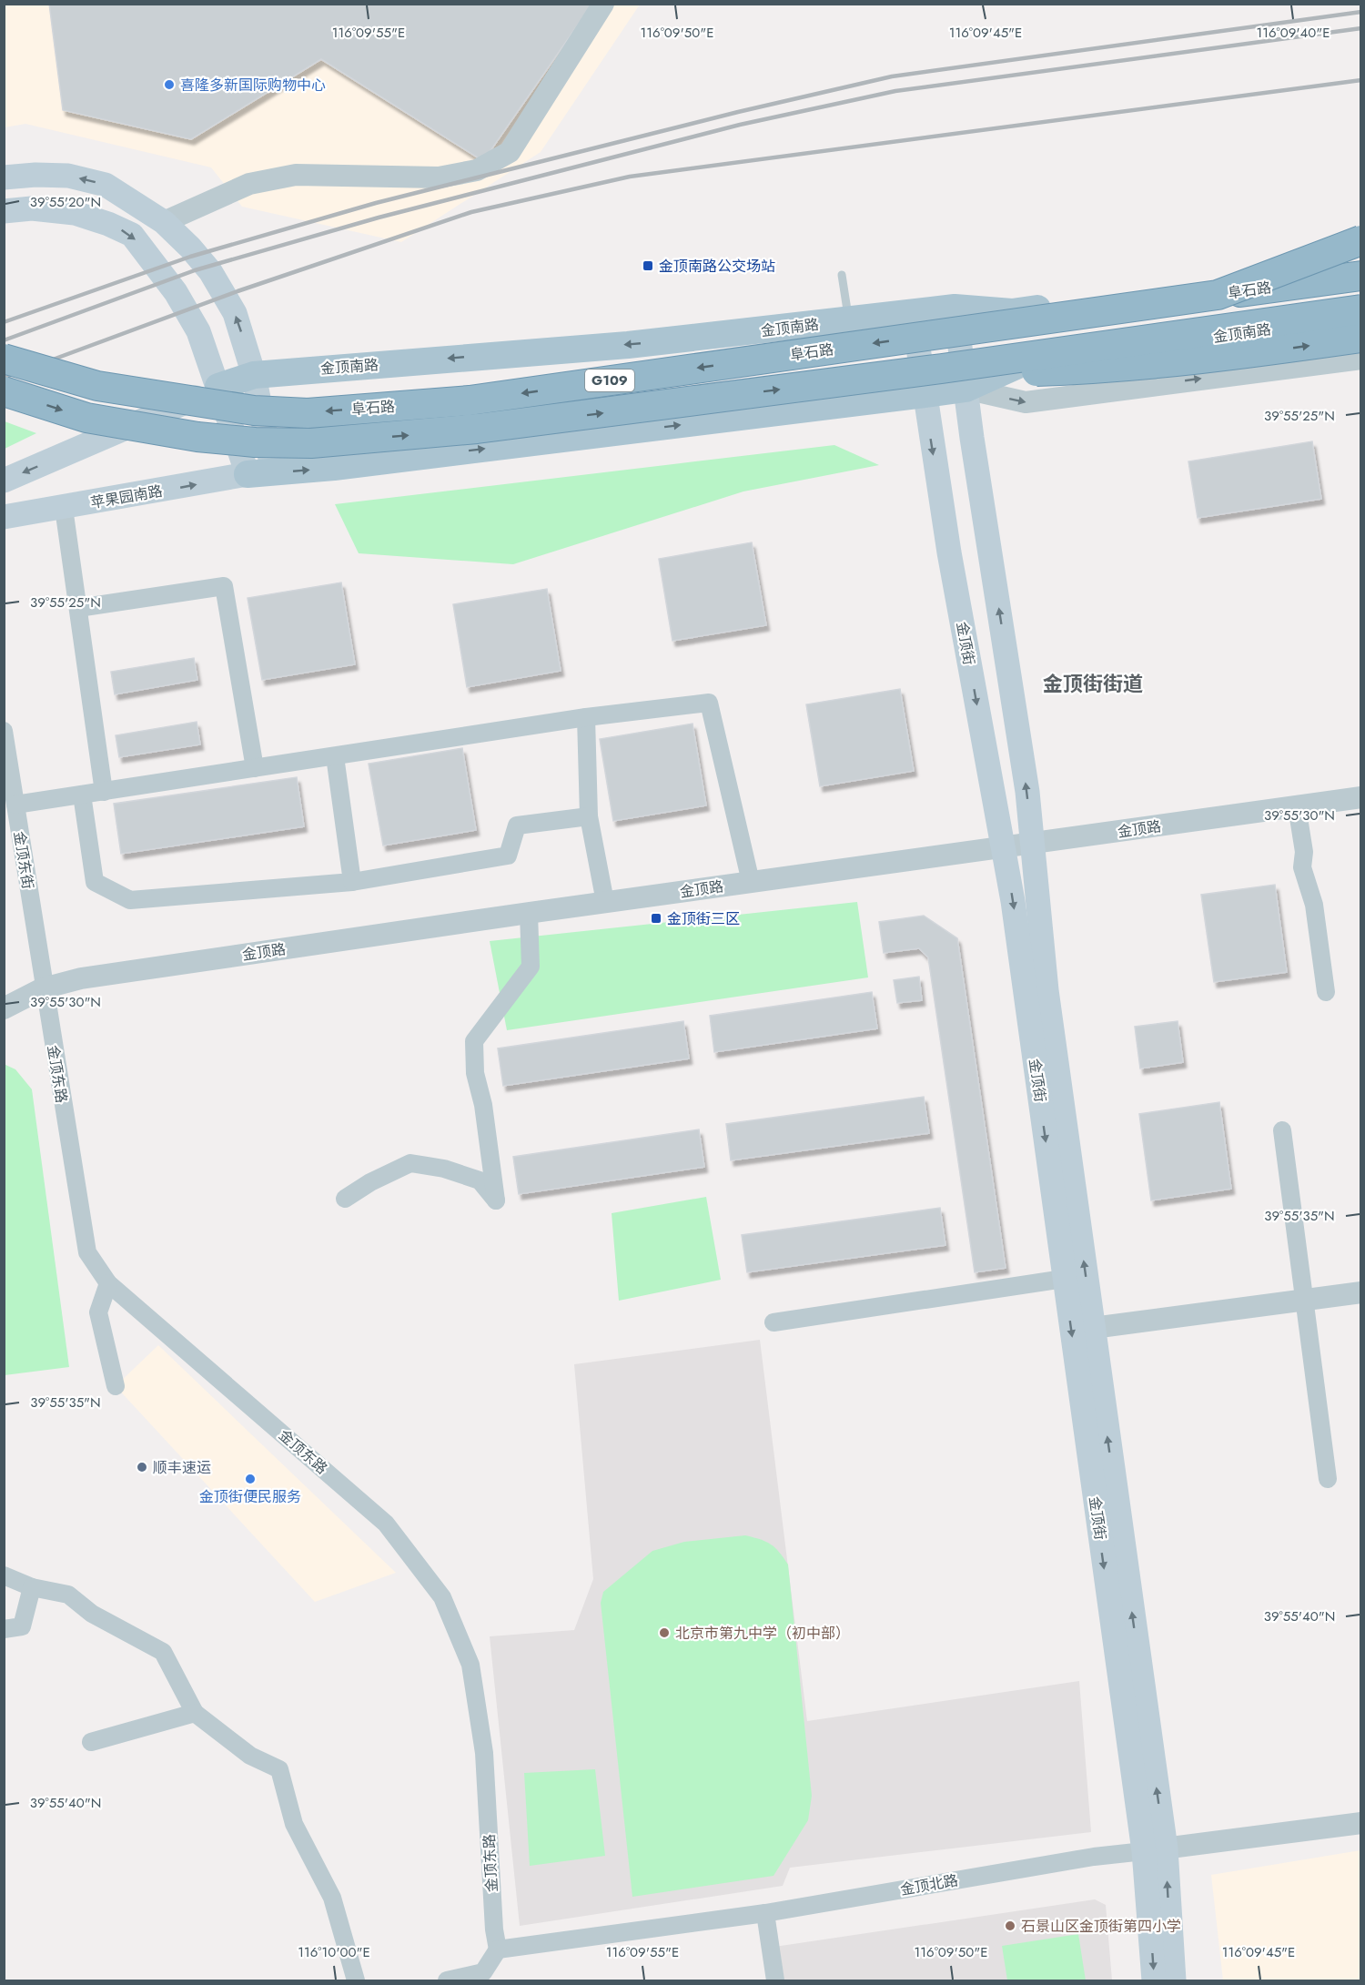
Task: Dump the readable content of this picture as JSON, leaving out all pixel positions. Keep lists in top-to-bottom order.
{
  "streets": {
    "highway": ["阜石路", "G109"],
    "main road": ["金顶南路", "苹果园南路", "金顶街"],
    "street": [
      "金顶路",
      "金顶东街",
      "金顶东路",
      "金顶北路"
    ]
  },
  "crossings": [
    ["金顶南路", "苹果园南路"],
    ["金顶南路", "金顶街"],
    ["金顶街", "金顶路"],
    ["金顶街", "金顶北路"],
    ["金顶路", "金顶东街"],
    ["金顶路", "金顶东路"],
    ["金顶东街", "金顶东路"],
    ["金顶东路", "金顶北路"]
  ],
  "districts": ["金顶街街道"],
  "places": {
    "other": [
      "喜隆多新国际购物中心",
      "顺丰速运",
      "金顶街便民服务",
      "北京市第九中学（初中部）",
      "石景山区金顶街第四小学"
    ],
    "transit": ["金顶南路公交场站", "金顶街三区"]
  },
  "coordinates": [
    "116°09'55\"E",
    "116°09'50\"E",
    "116°09'45\"E",
    "116°09'40\"E",
    "39°55'20\"N",
    "39°55'25\"N",
    "39°55'30\"N",
    "39°55'35\"N",
    "39°55'40\"N",
    "116°10'00\"E"
  ]
}
